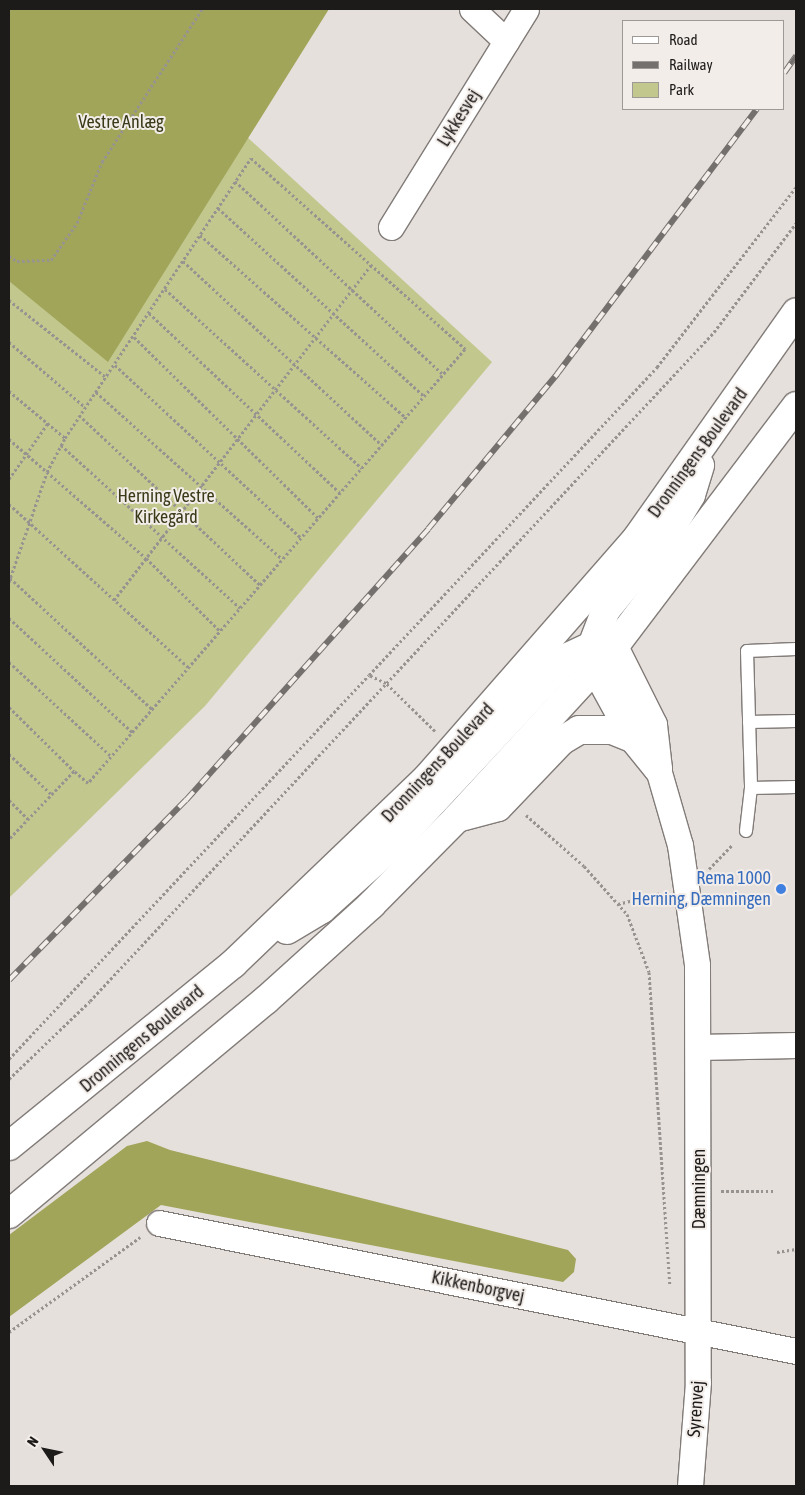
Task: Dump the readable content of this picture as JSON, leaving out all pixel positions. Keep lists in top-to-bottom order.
{
  "streets": {
    "main road": ["Dronningens Boulevard"],
    "street": [
      "Lykkesvej",
      "Dæmningen",
      "Kikkenborgvej",
      "Syrenvej"
    ]
  },
  "crossings": [
    ["Dæmningen", "Kikkenborgvej"],
    ["Dæmningen", "Syrenvej"],
    ["Kikkenborgvej", "Syrenvej"]
  ],
  "parks": ["Vestre Anlæg", "Herning Vestre Kirkegård"],
  "places": ["Rema 1000 Herning, Dæmningen"],
  "legend": ["Road", "Railway", "Park"],
  "north": "top left"
}
